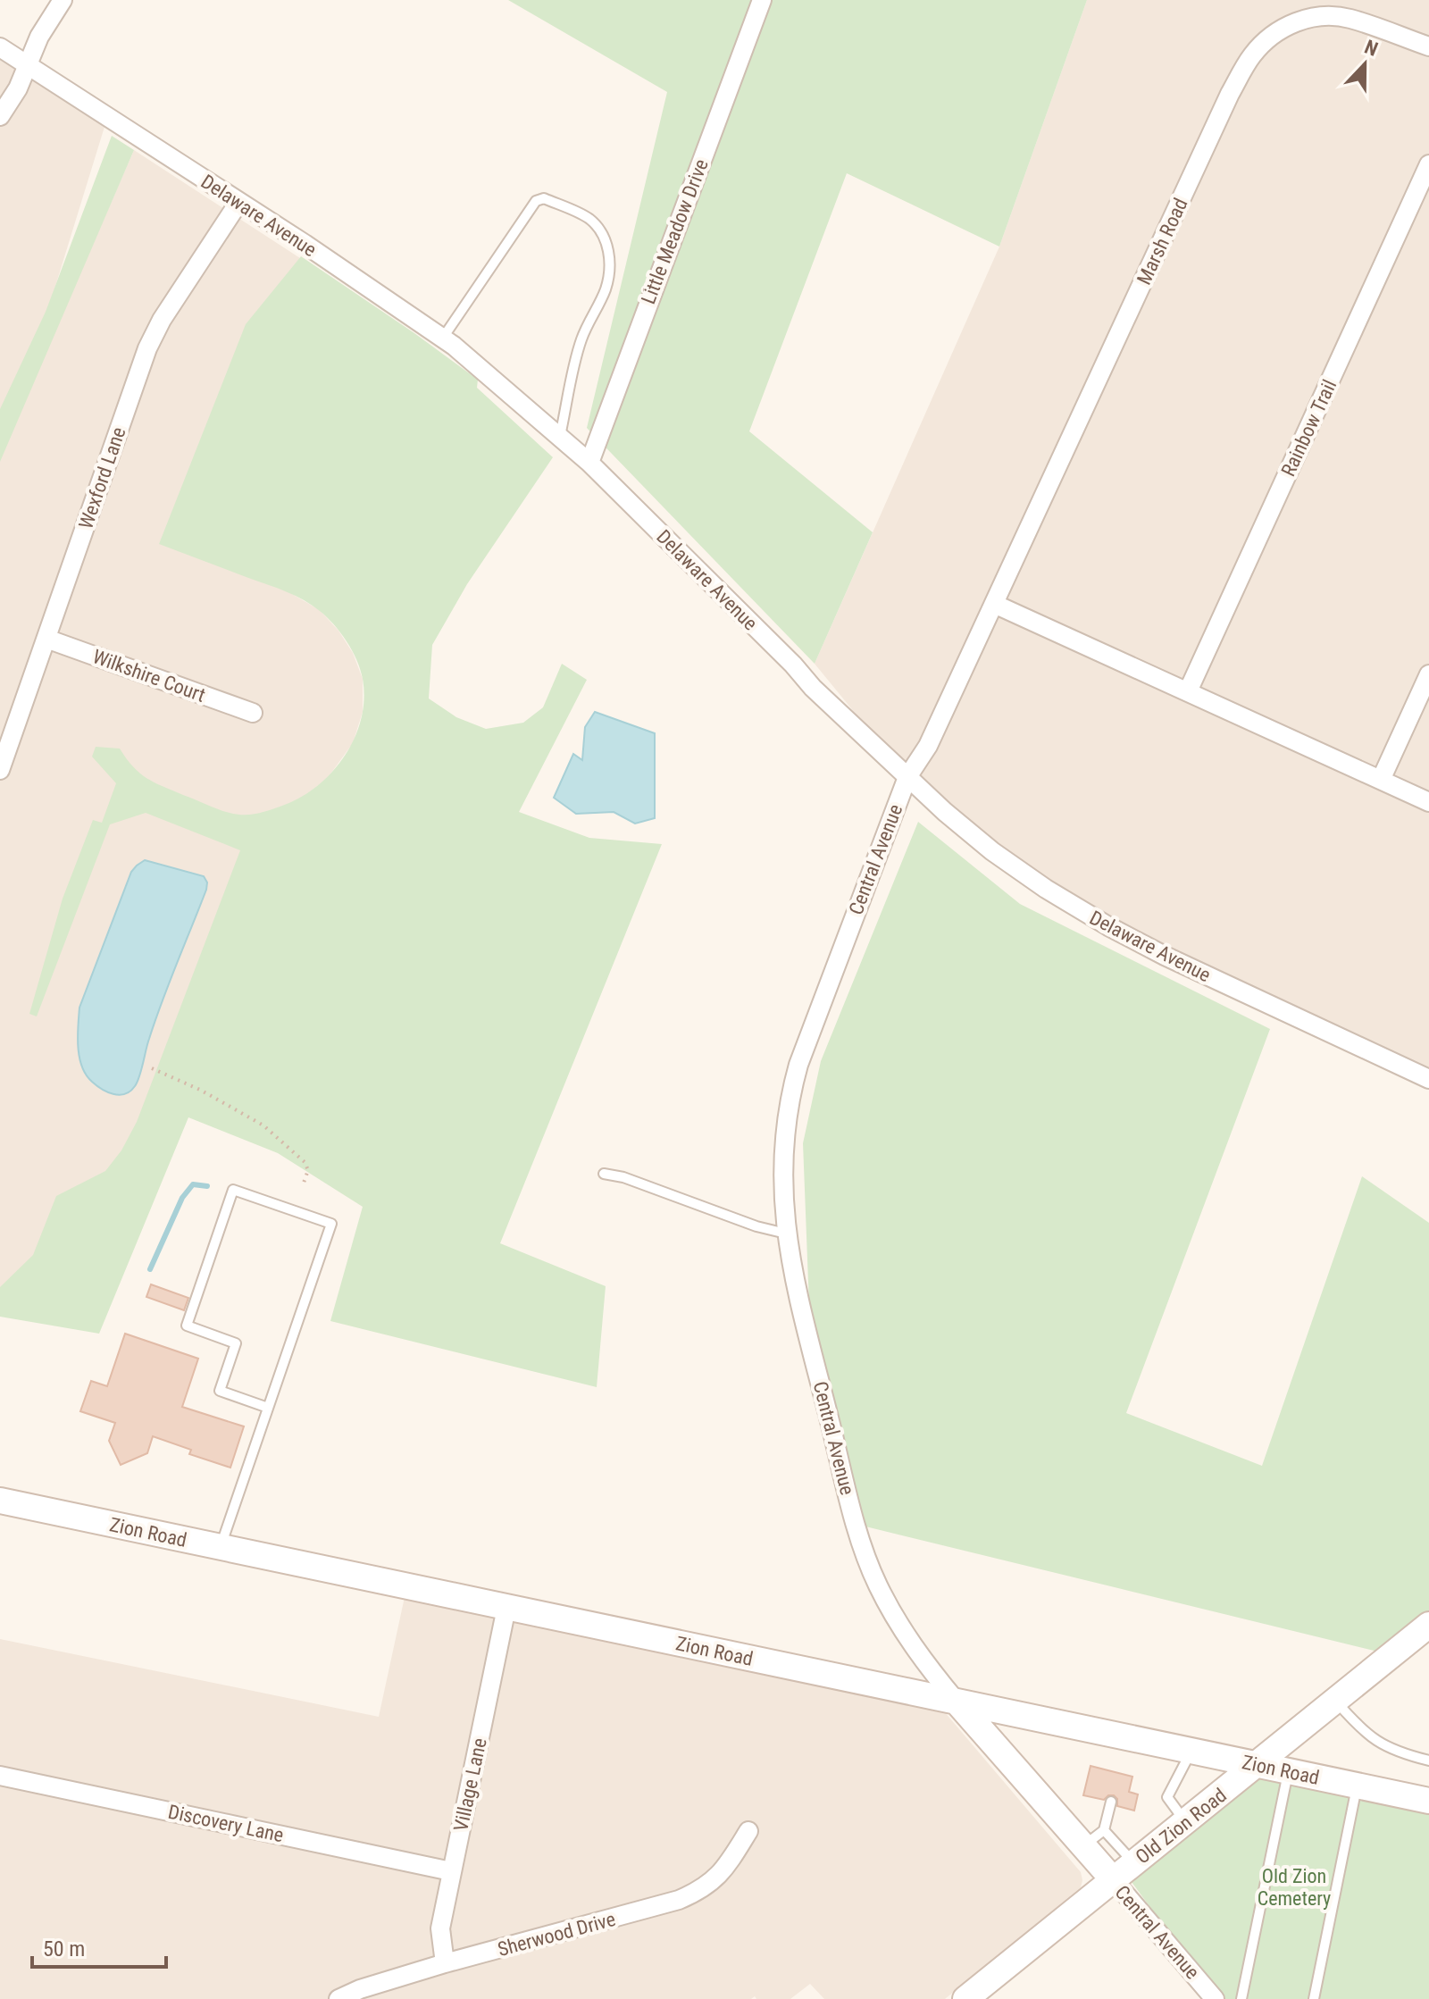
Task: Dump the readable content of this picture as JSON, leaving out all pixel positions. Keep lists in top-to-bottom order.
{
  "streets": {
    "street": [
      "Delaware Avenue",
      "Little Meadow Drive",
      "Marsh Road",
      "Rainbow Trail",
      "Wexford Lane",
      "Wilkshire Court",
      "Central Avenue",
      "Zion Road",
      "Village Lane",
      "Discovery Lane",
      "Old Zion Road",
      "Sherwood Drive"
    ]
  },
  "crossings": [
    ["Delaware Avenue", "Little Meadow Drive"],
    ["Delaware Avenue", "Marsh Road"],
    ["Delaware Avenue", "Wexford Lane"],
    ["Delaware Avenue", "Central Avenue"],
    ["Marsh Road", "Central Avenue"],
    ["Wexford Lane", "Wilkshire Court"],
    ["Central Avenue", "Zion Road"],
    ["Central Avenue", "Old Zion Road"],
    ["Zion Road", "Village Lane"],
    ["Zion Road", "Old Zion Road"],
    ["Village Lane", "Discovery Lane"],
    ["Village Lane", "Sherwood Drive"]
  ],
  "parks": ["Old Zion Cemetery"],
  "scale_bar": "50 m",
  "north": "top"
}
